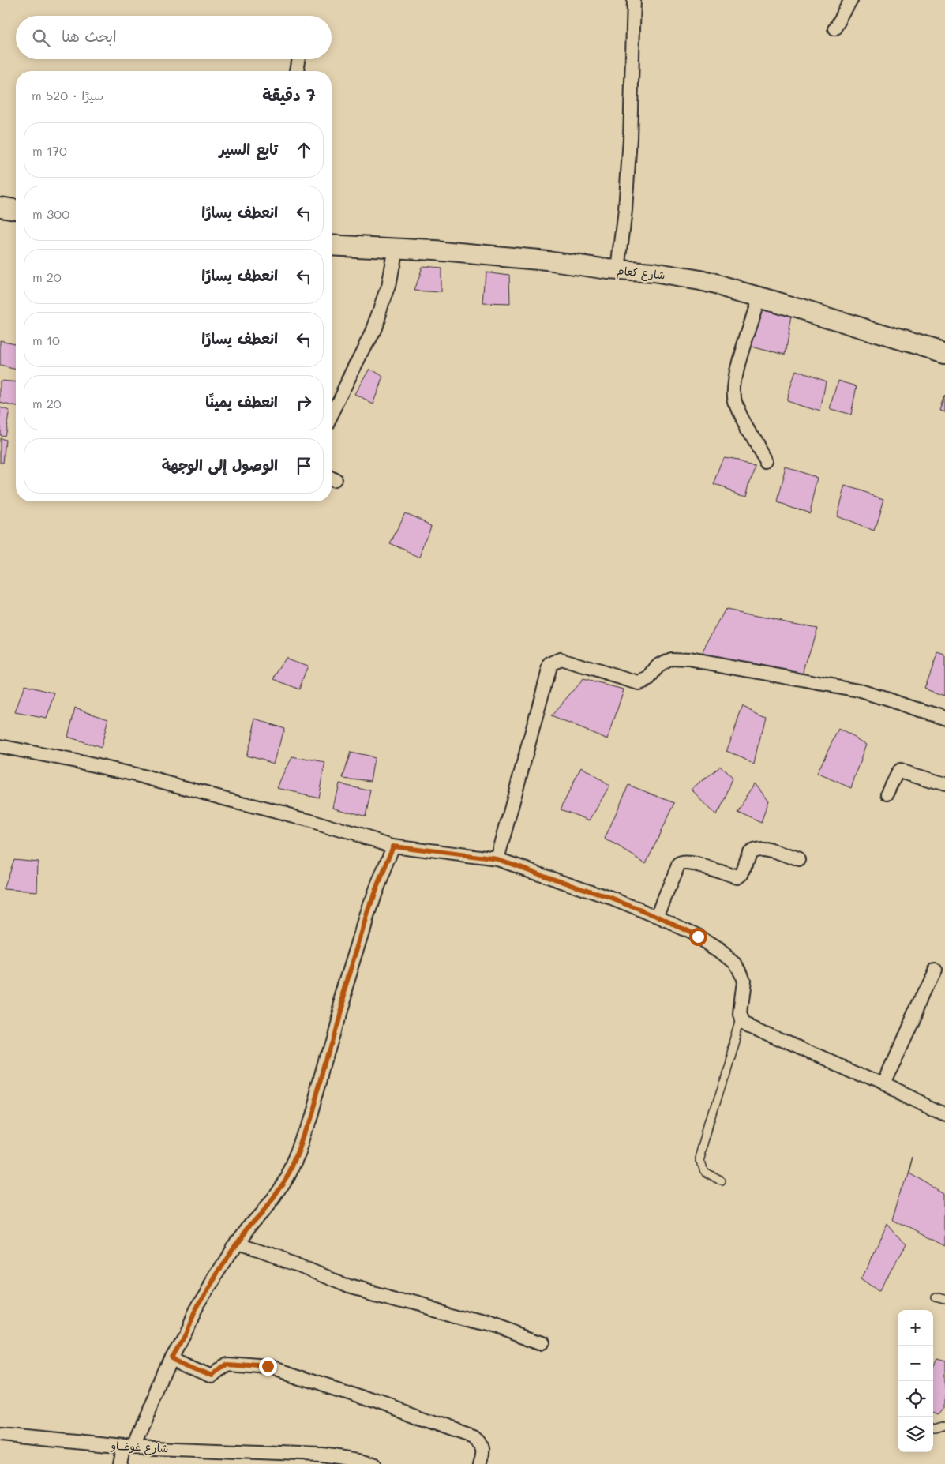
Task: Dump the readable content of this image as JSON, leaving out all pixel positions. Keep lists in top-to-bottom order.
{
  "streets": {
    "street": ["شارع كعام", "شارع غوغــاو"]
  },
  "page": {
    "search": "ابحث هنا",
    "heading": ["7 دقيقة", "سيرًا · 520 m"],
    "list": [
      ["تابع السير", "170 m"],
      ["انعطف يسارًا", "300 m"],
      ["انعطف يسارًا", "20 m"],
      ["انعطف يسارًا", "10 m"],
      ["انعطف يمينًا", "20 m"],
      "الوصول إلى الوجهة"
    ],
    "map_buttons": ["+", "−"]
  }
}
